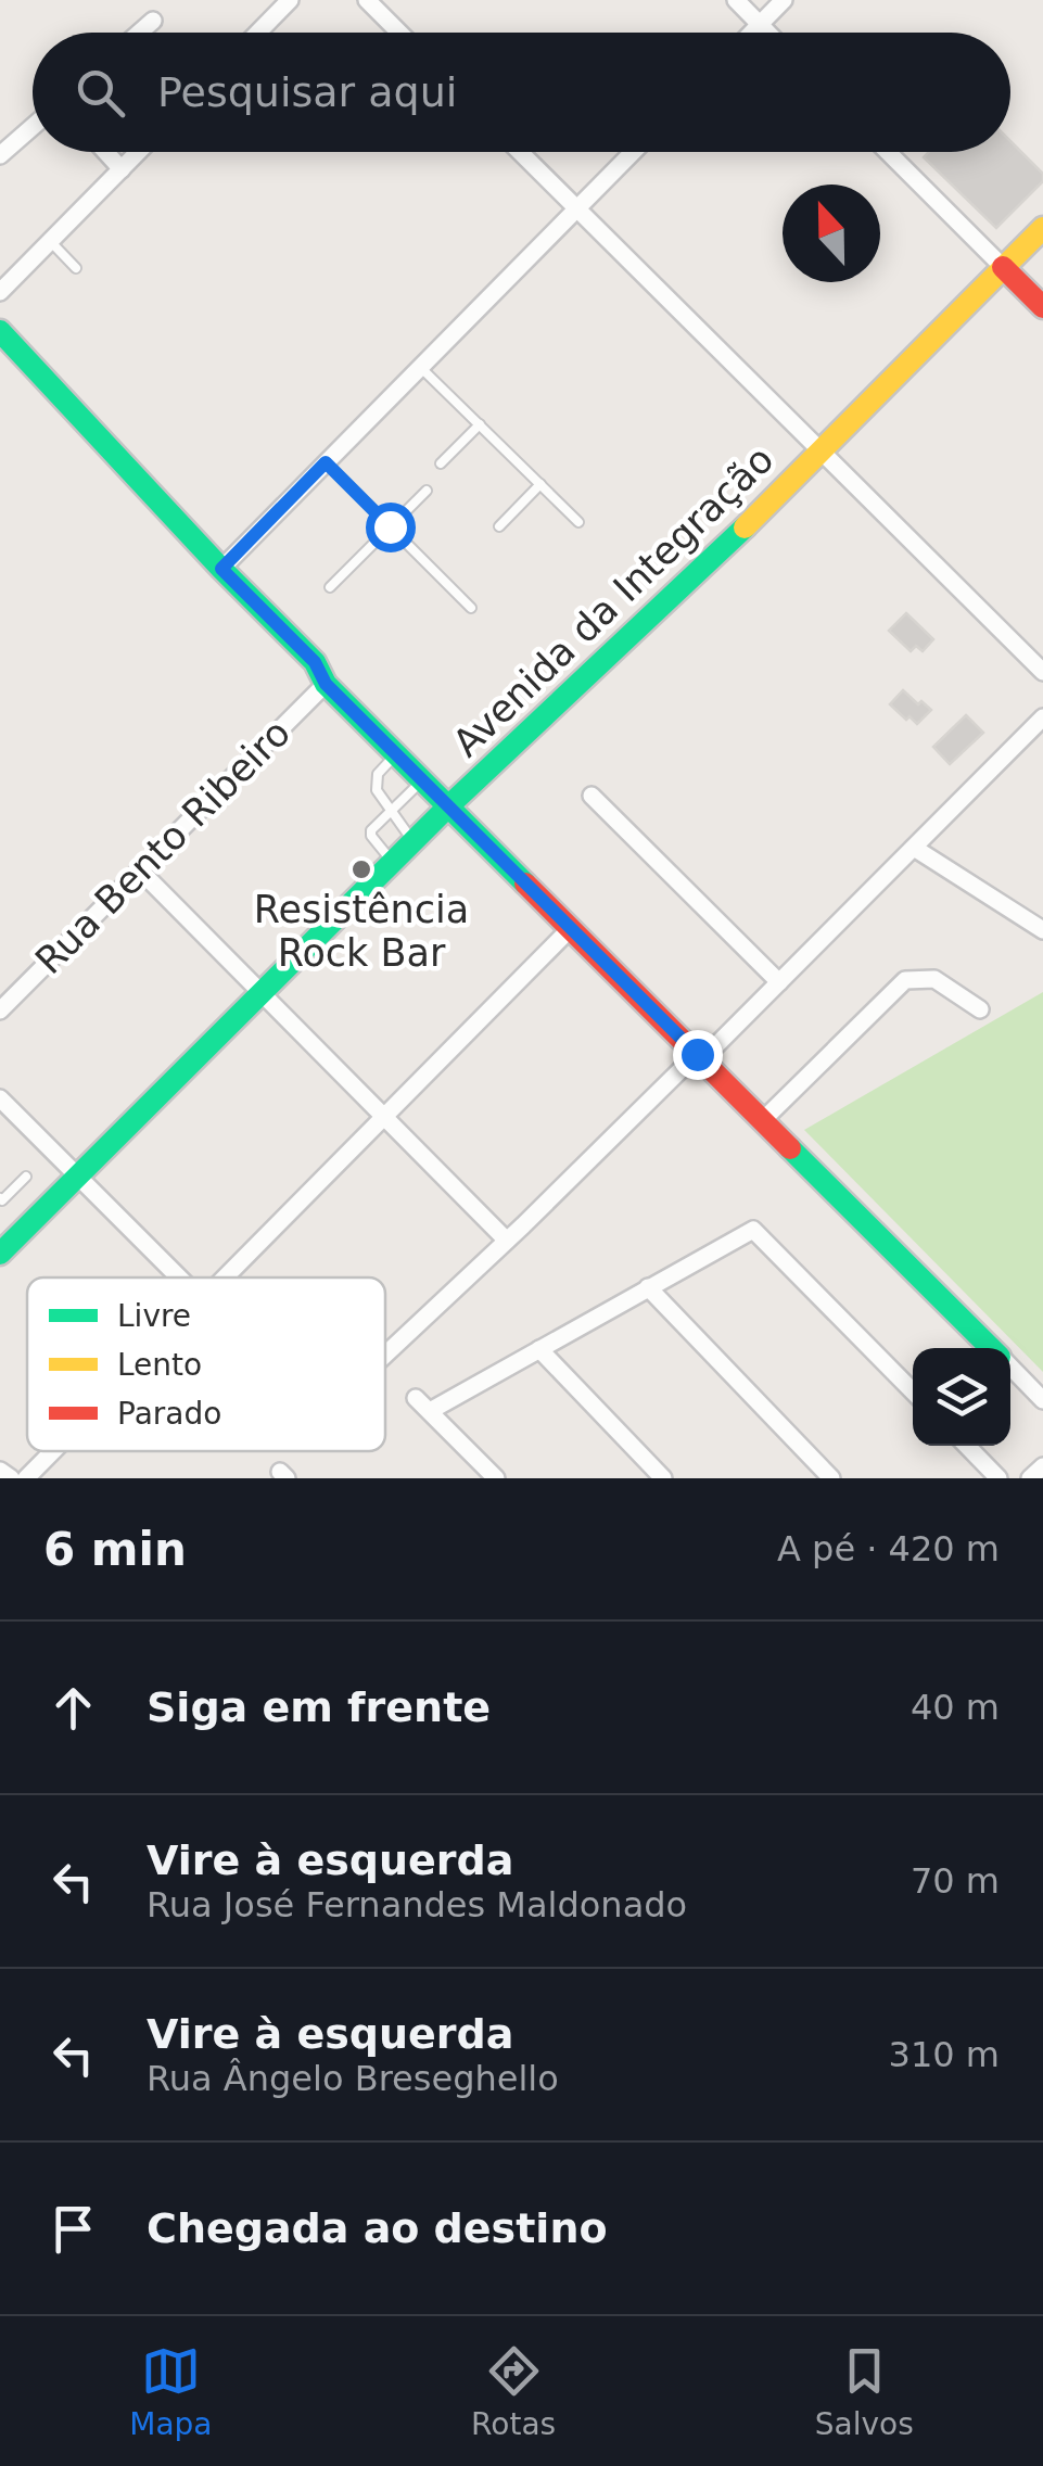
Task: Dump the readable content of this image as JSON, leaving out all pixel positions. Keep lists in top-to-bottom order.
{
  "streets": {
    "street": ["Avenida da Integração", "Rua Bento Ribeiro"]
  },
  "places": ["Resistência Rock Bar"],
  "legend": ["Livre", "Lento", "Parado"],
  "north": "top",
  "page": {
    "search": "Pesquisar aqui",
    "heading": ["6 min", "A pé · 420 m"],
    "list": [
      ["Siga em frente", "40 m"],
      ["Vire à esquerda", "Rua José Fernandes Maldonado", "70 m"],
      ["Vire à esquerda", "Rua Ângelo Breseghello", "310 m"],
      "Chegada ao destino"
    ],
    "nav": ["Mapa", "Rotas", "Salvos"]
  }
}
